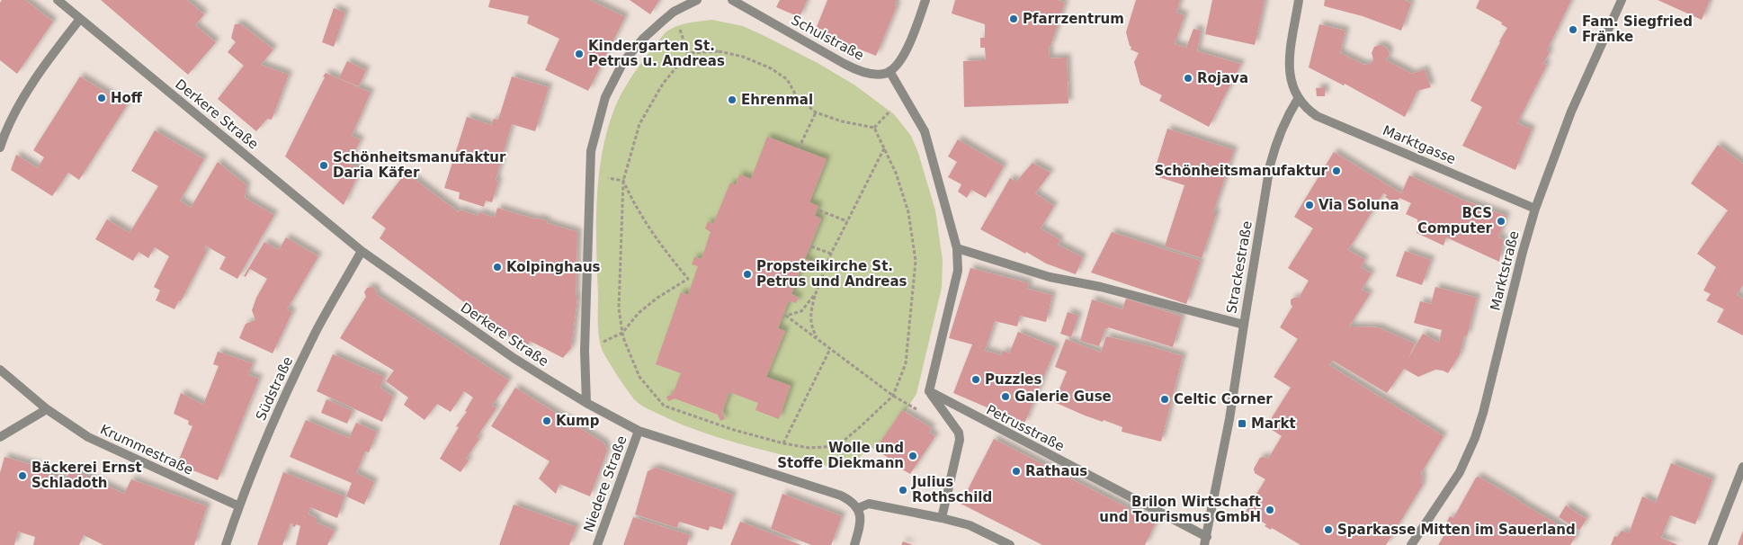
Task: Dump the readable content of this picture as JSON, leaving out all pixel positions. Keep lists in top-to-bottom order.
{
  "streets": {
    "street": [
      "Schulstraße",
      "Derkere Straße",
      "Marktgasse",
      "Strackestraße",
      "Marktstraße",
      "Südstraße",
      "Petrusstraße",
      "Krummestraße",
      "Niedere Straße"
    ]
  },
  "crossings": [
    ["Derkere Straße", "Südstraße"],
    ["Derkere Straße", "Niedere Straße"],
    ["Marktgasse", "Strackestraße"],
    ["Marktgasse", "Marktstraße"],
    ["Strackestraße", "Petrusstraße"],
    ["Südstraße", "Krummestraße"]
  ],
  "places": {
    "other": [
      "Pfarrzentrum",
      "Fam. Siegfried Fränke",
      "Kindergarten St. Petrus u. Andreas",
      "Rojava",
      "Hoff",
      "Ehrenmal",
      "Schönheitsmanufaktur Daria Käfer",
      "Schönheitsmanufaktur",
      "Via Soluna",
      "BCS Computer",
      "Kolpinghaus",
      "Propsteikirche St. Petrus und Andreas",
      "Puzzles",
      "Galerie Guse",
      "Celtic Corner",
      "Kump",
      "Wolle und Stoffe Diekmann",
      "Rathaus",
      "Bäckerei Ernst Schladoth",
      "Julius Rothschild",
      "Brilon Wirtschaft und Tourismus GmbH",
      "Sparkasse Mitten im Sauerland"
    ],
    "transit": ["Markt"]
  }
}
